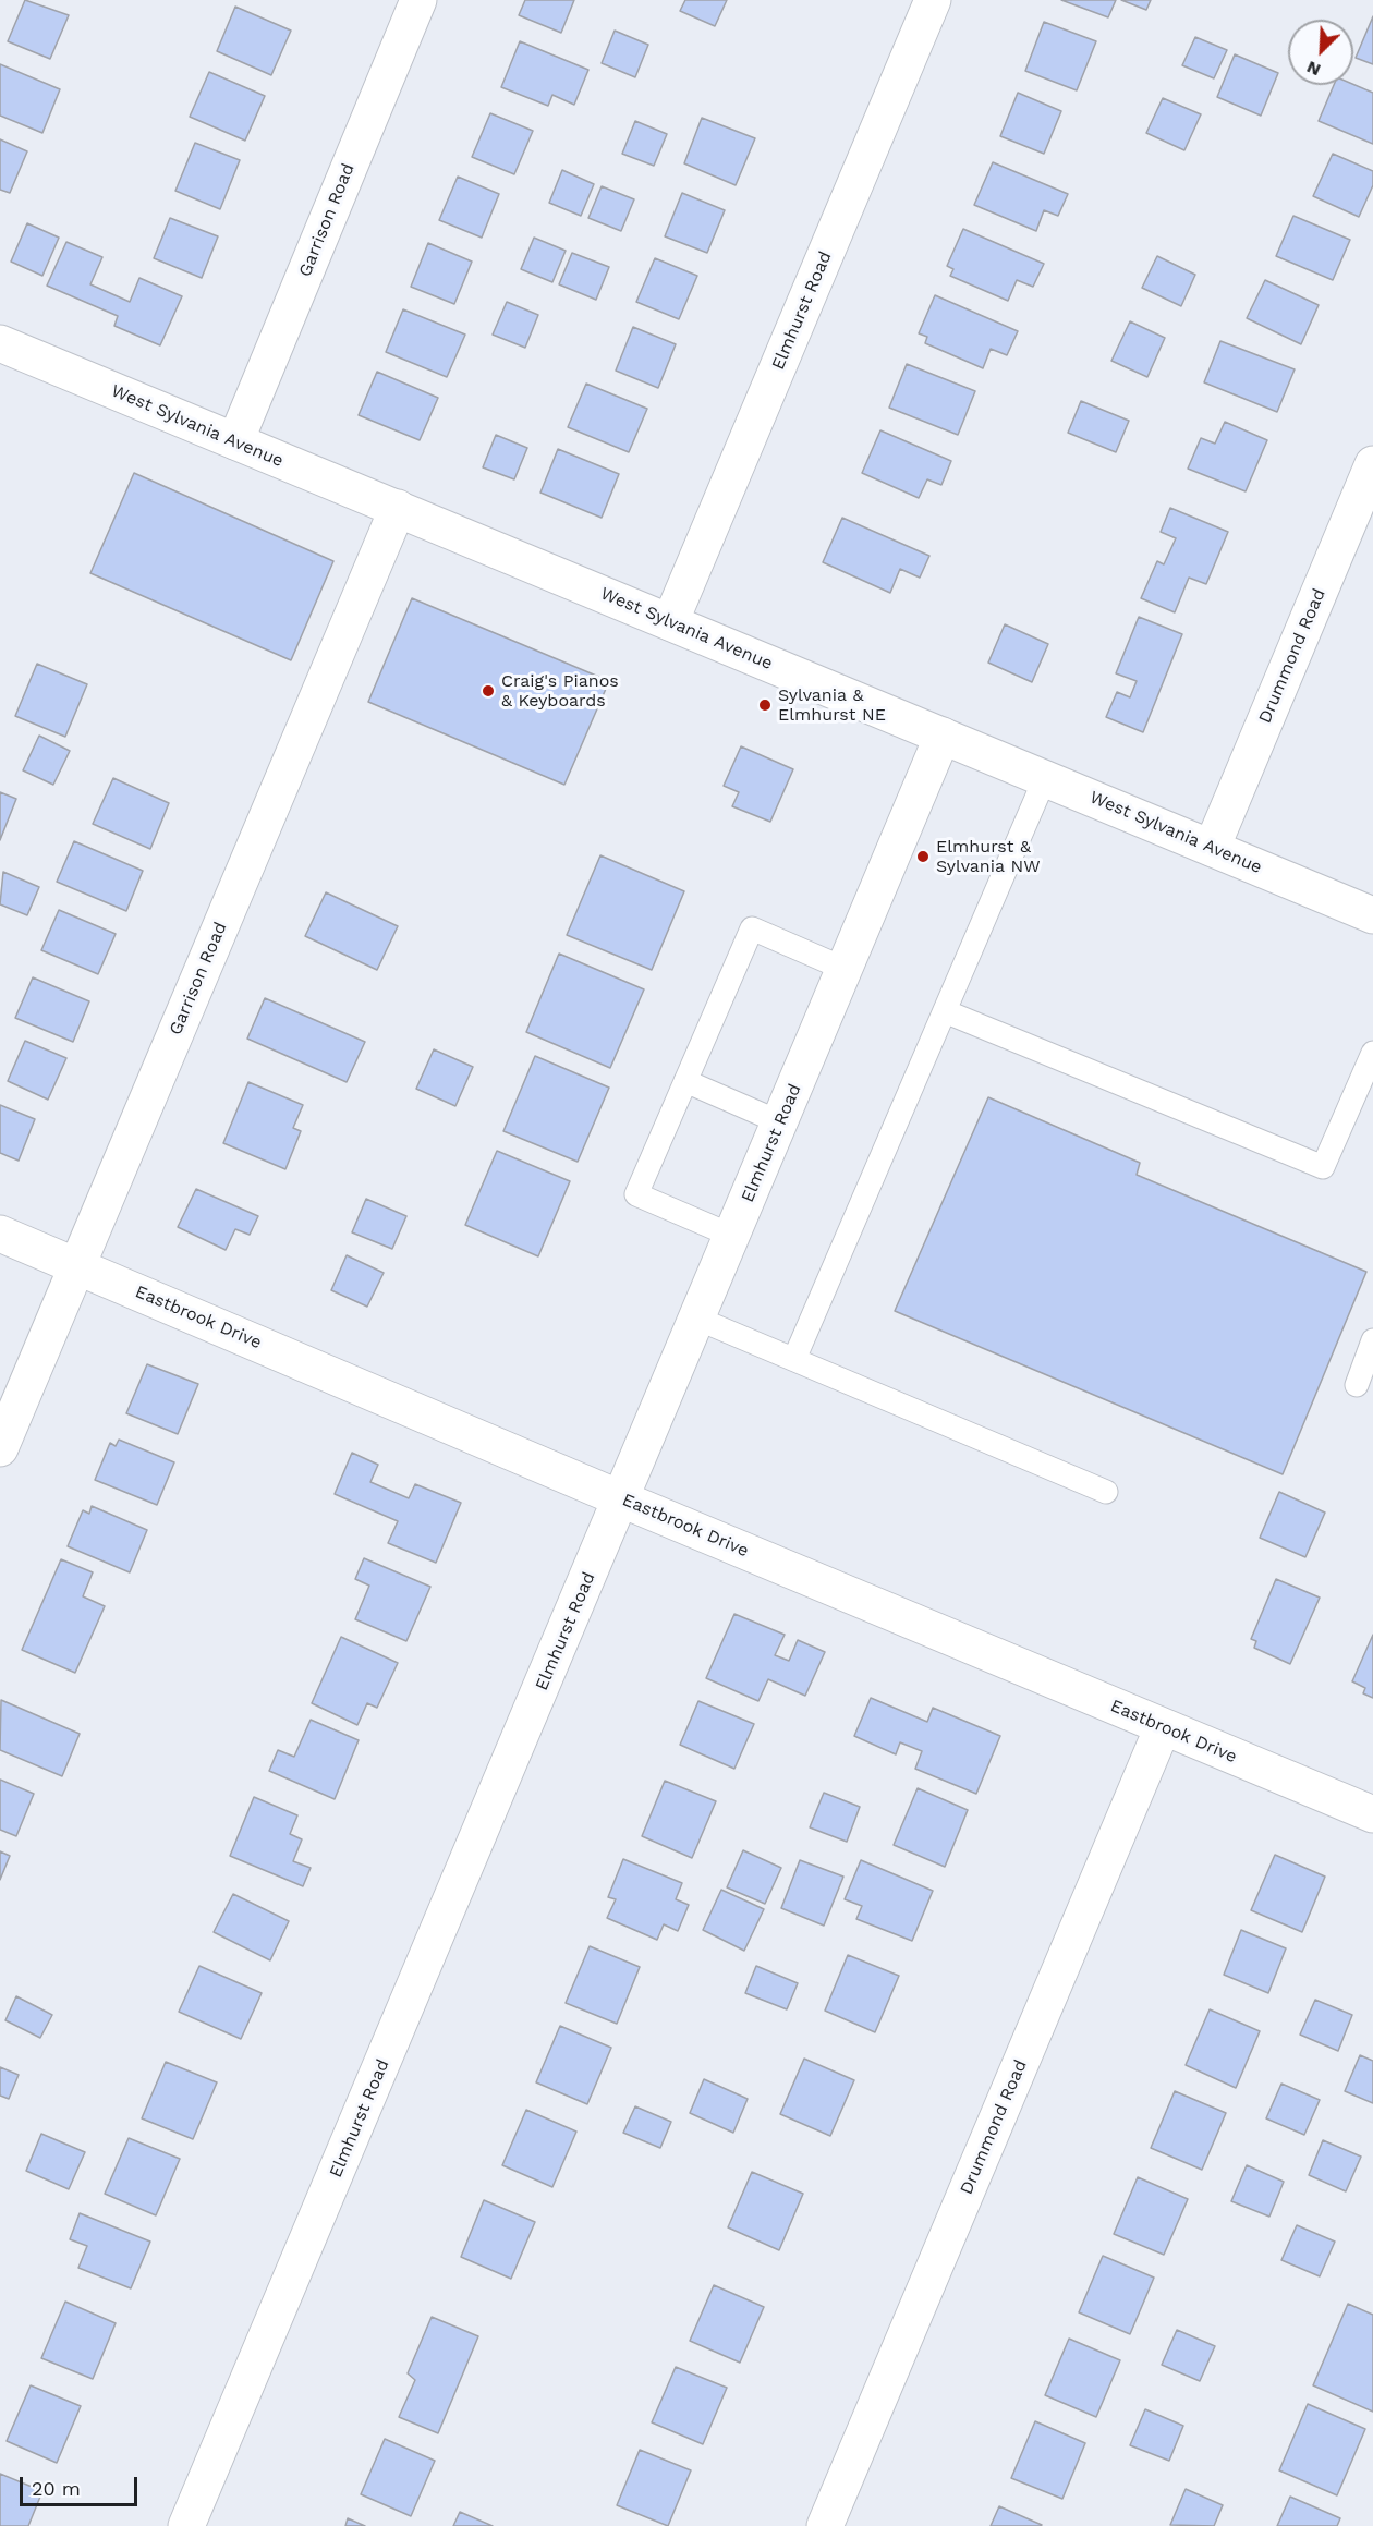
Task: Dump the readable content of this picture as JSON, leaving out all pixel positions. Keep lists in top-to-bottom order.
{
  "streets": {
    "street": [
      "Garrison Road",
      "Elmhurst Road",
      "West Sylvania Avenue",
      "Drummond Road",
      "Eastbrook Drive"
    ]
  },
  "crossings": [
    ["Garrison Road", "West Sylvania Avenue"],
    ["Garrison Road", "Eastbrook Drive"],
    ["Elmhurst Road", "West Sylvania Avenue"],
    ["Elmhurst Road", "Eastbrook Drive"],
    ["West Sylvania Avenue", "Drummond Road"],
    ["Drummond Road", "Eastbrook Drive"]
  ],
  "places": ["Craig's Pianos & Keyboards", "Sylvania & Elmhurst NE", "Elmhurst & Sylvania NW"],
  "scale_bar": "20 m",
  "north": "bottom left"
}
